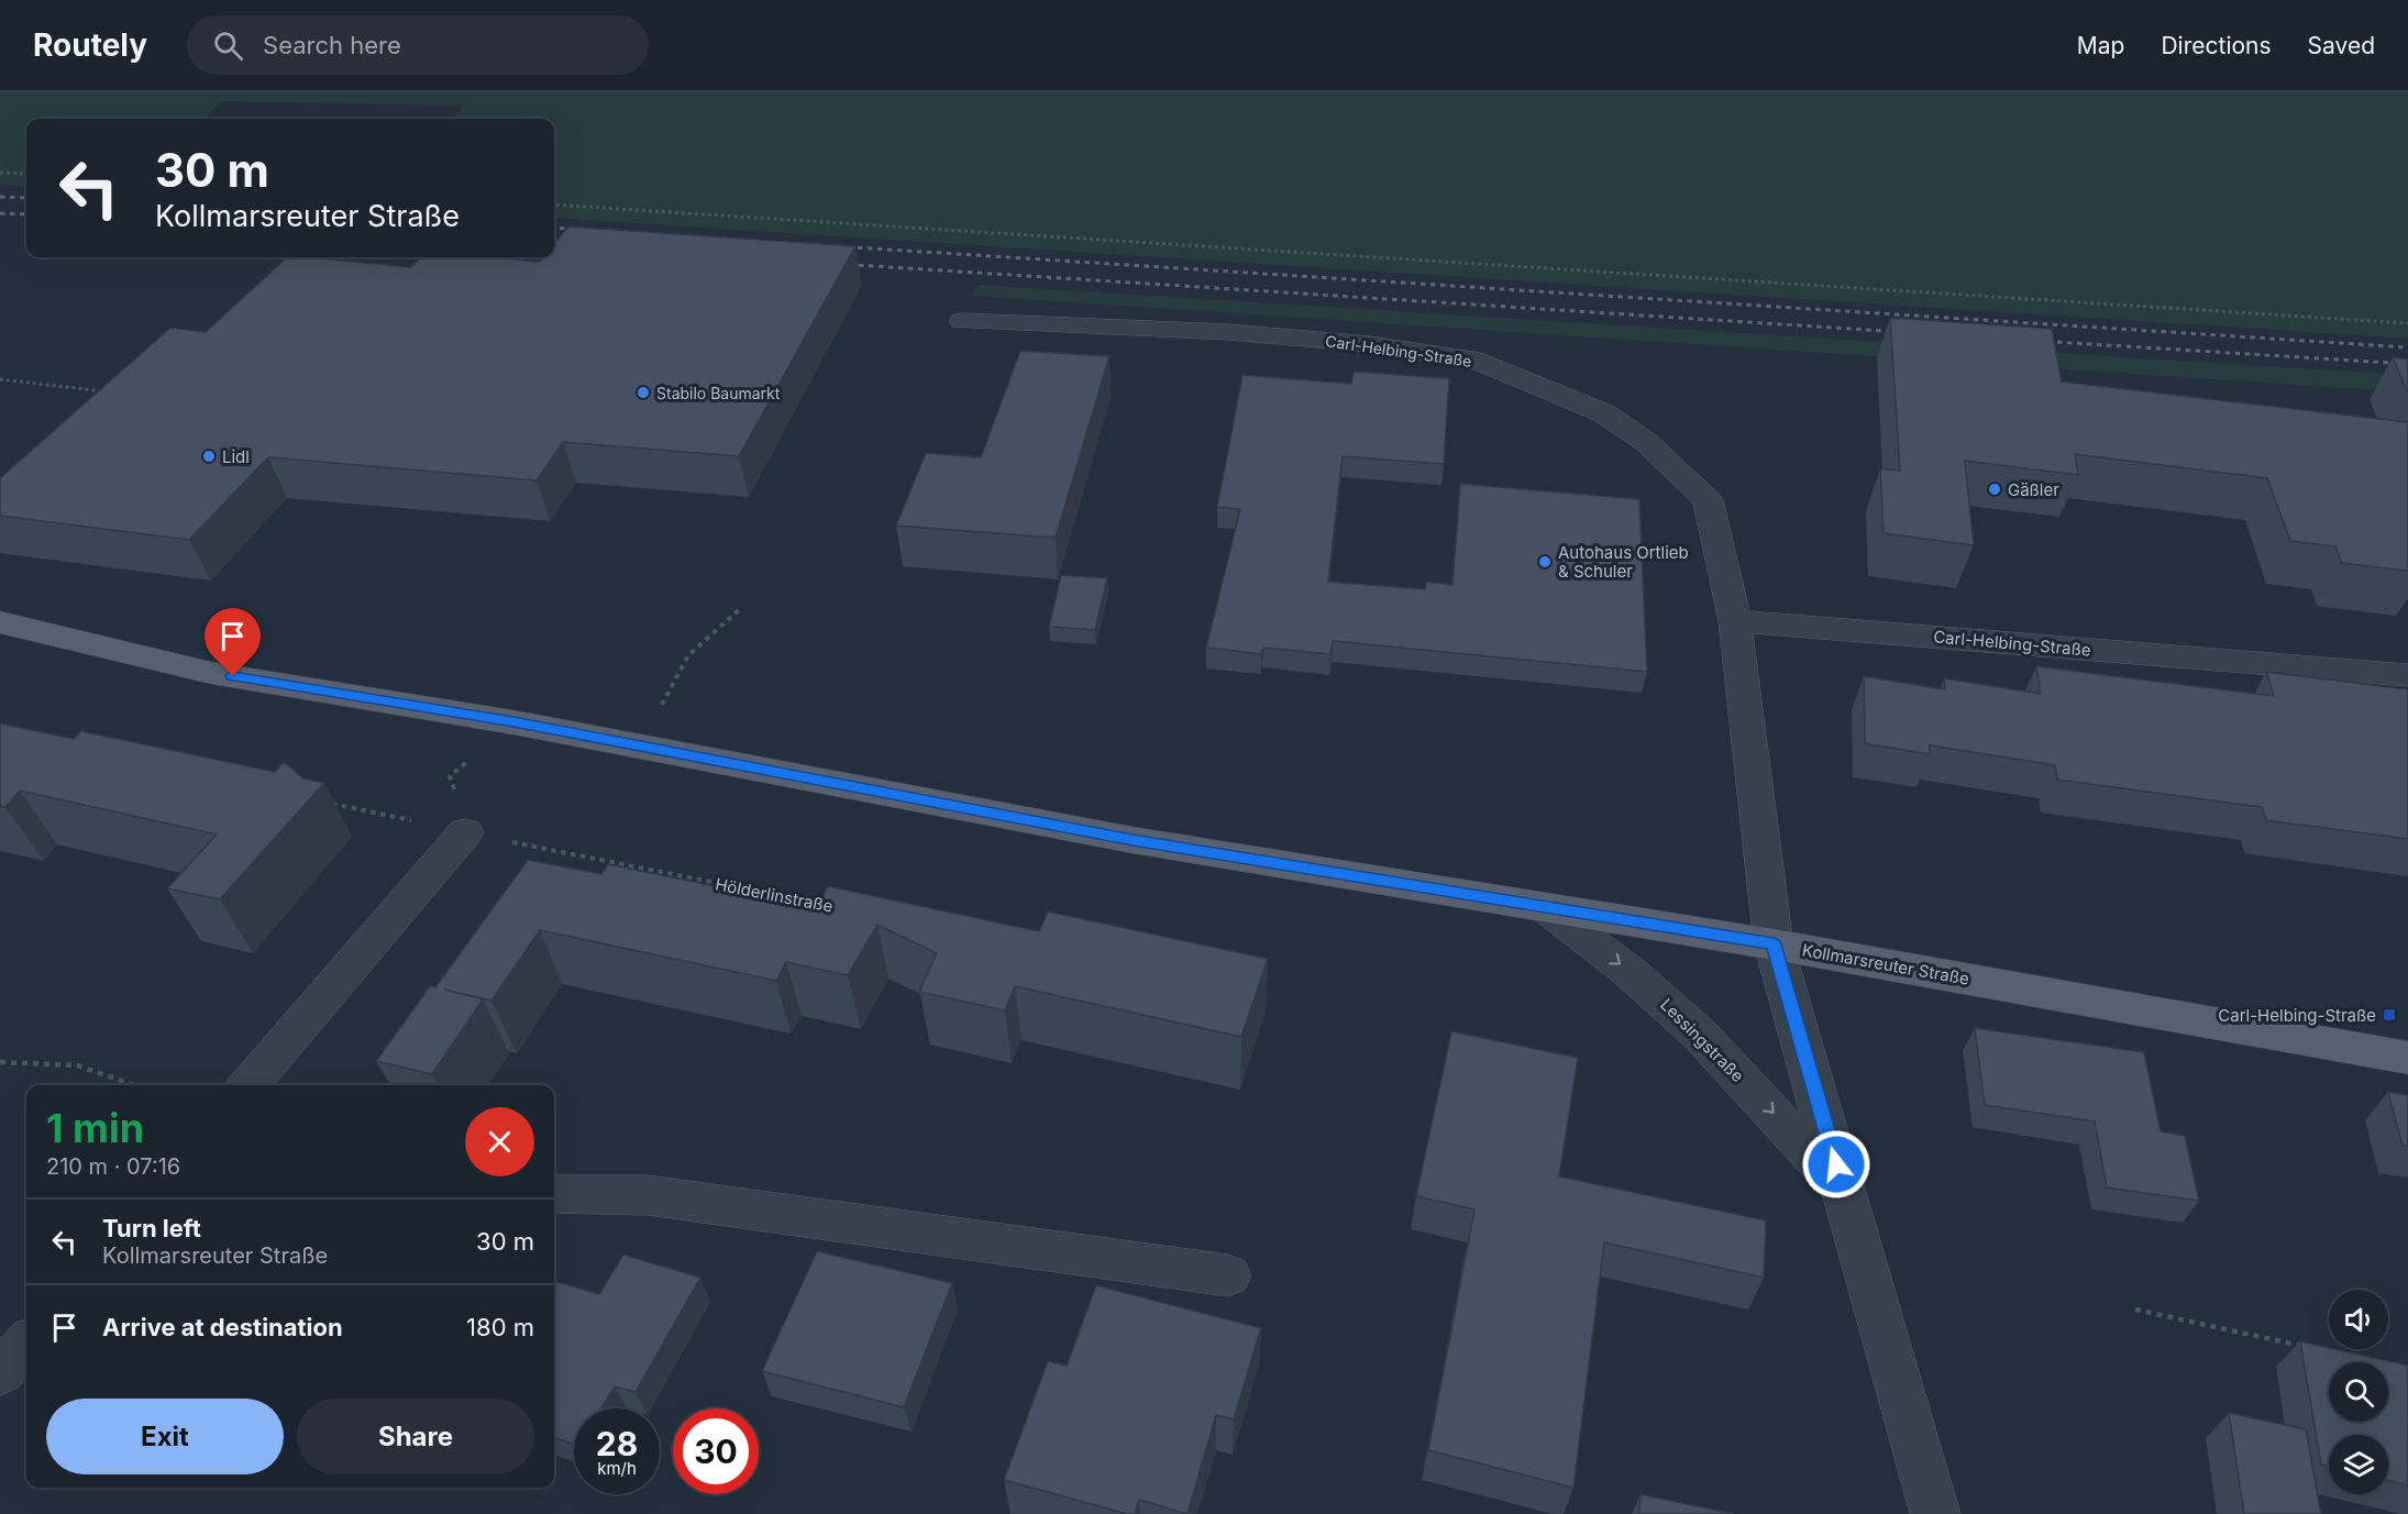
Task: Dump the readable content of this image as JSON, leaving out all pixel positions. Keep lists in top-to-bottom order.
{
  "streets": {
    "main road": ["Kollmarsreuter Straße"],
    "street": ["Carl-Helbing-Straße", "Lessingstraße"],
    "path": ["Hölderlinstraße"]
  },
  "crossings": [
    ["Carl-Helbing-Straße", "Kollmarsreuter Straße"],
    ["Carl-Helbing-Straße", "Lessingstraße"],
    ["Kollmarsreuter Straße", "Lessingstraße"]
  ],
  "one_way": ["Lessingstraße"],
  "places": {
    "other": [
      "Stabilo Baumarkt",
      "Lidl",
      "Gäßler",
      "Autohaus Ortlieb & Schuler"
    ],
    "transit": ["Carl-Helbing-Straße"]
  },
  "page": {
    "header": "Routely",
    "search": "Search here",
    "nav": ["Map", "Directions", "Saved"],
    "turn": ["30 m", "Kollmarsreuter Straße"],
    "heading": ["1 min", "210 m · 07:16"],
    "list": [
      {
        "name": "Turn left",
        "note": "Kollmarsreuter Straße",
        "value": "30 m"
      },
      {
        "name": "Arrive at destination",
        "value": "180 m"
      }
    ],
    "buttons": ["Exit", "Share"],
    "speed": "28 km/h",
    "limit": "30"
  }
}
